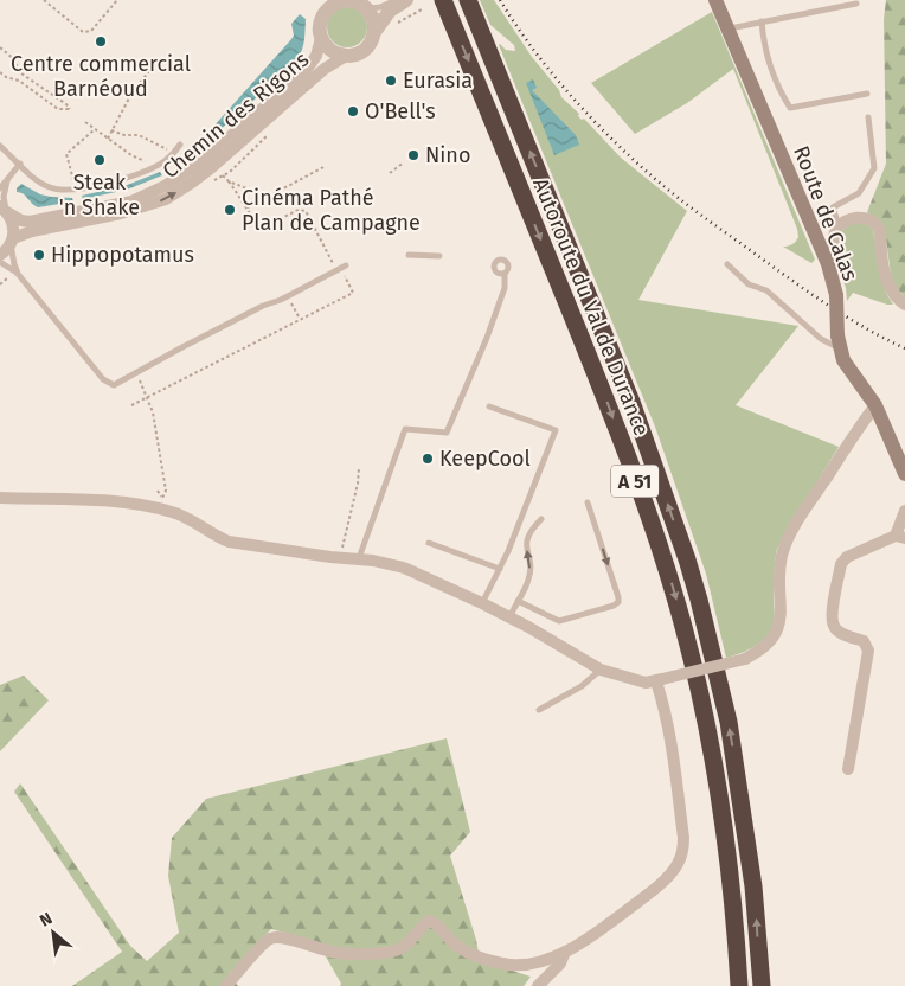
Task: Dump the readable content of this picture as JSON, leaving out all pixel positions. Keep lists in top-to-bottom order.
{
  "streets": {
    "highway": ["Autoroute du Val de Durance", "A 51"],
    "main road": ["Route de Calas"],
    "street": ["Chemin des Rigons"]
  },
  "places": [
    "Centre commercial Barnéoud",
    "Eurasia",
    "O'Bell's",
    "Nino",
    "Steak 'n Shake",
    "Cinéma Pathé Plan de Campagne",
    "Hippopotamus",
    "KeepCool"
  ],
  "north": "top left"
}
